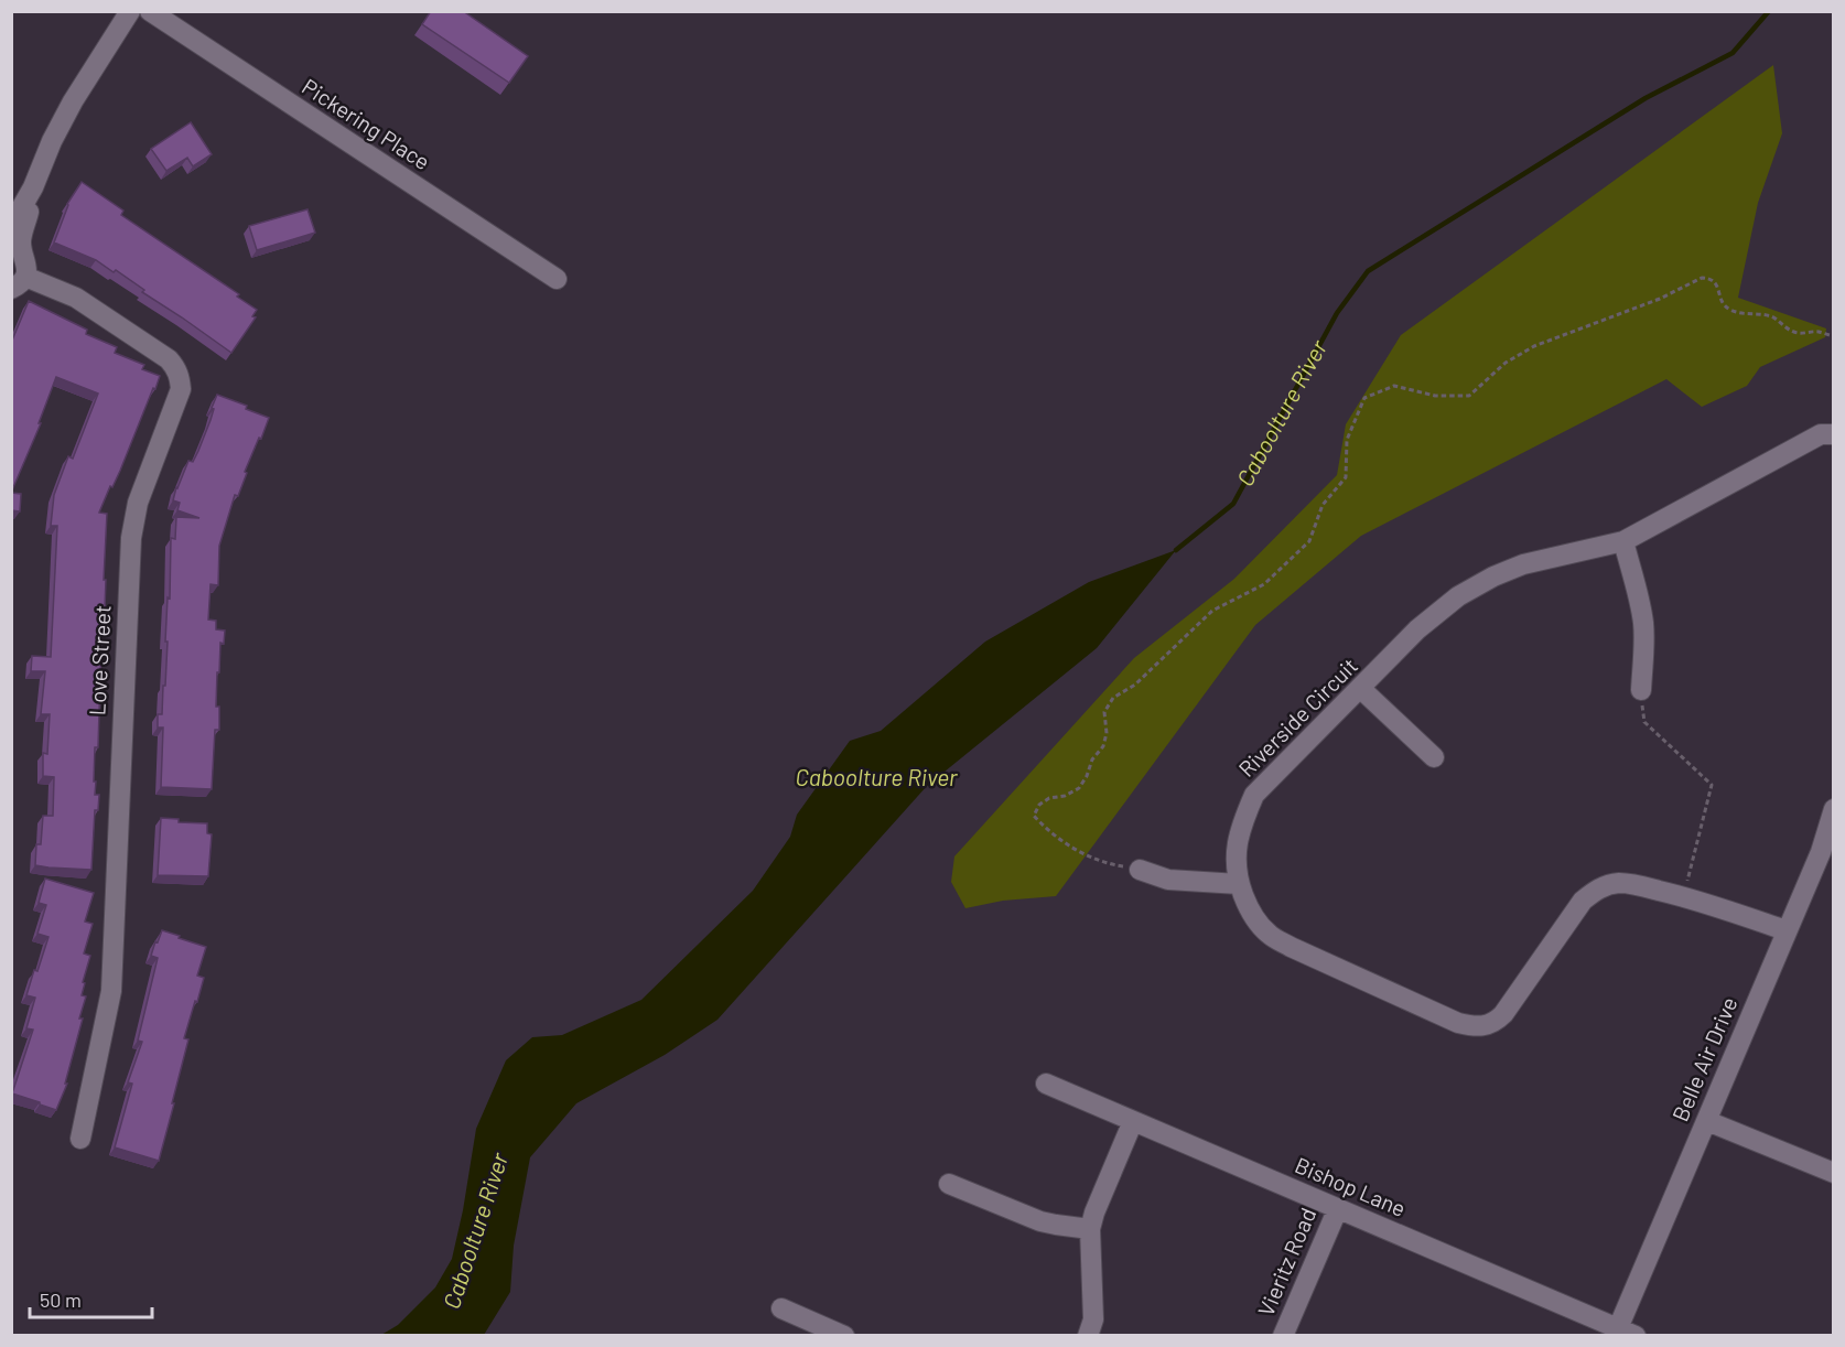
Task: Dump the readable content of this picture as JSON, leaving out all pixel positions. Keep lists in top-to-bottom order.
{
  "streets": {
    "street": [
      "Pickering Place",
      "Love Street",
      "Riverside Circuit",
      "Belle Air Drive",
      "Bishop Lane",
      "Vieritz Road"
    ]
  },
  "crossings": [
    ["Riverside Circuit", "Belle Air Drive"],
    ["Belle Air Drive", "Bishop Lane"],
    ["Bishop Lane", "Vieritz Road"]
  ],
  "water": ["Caboolture River"],
  "scale_bar": "50 m"
}
